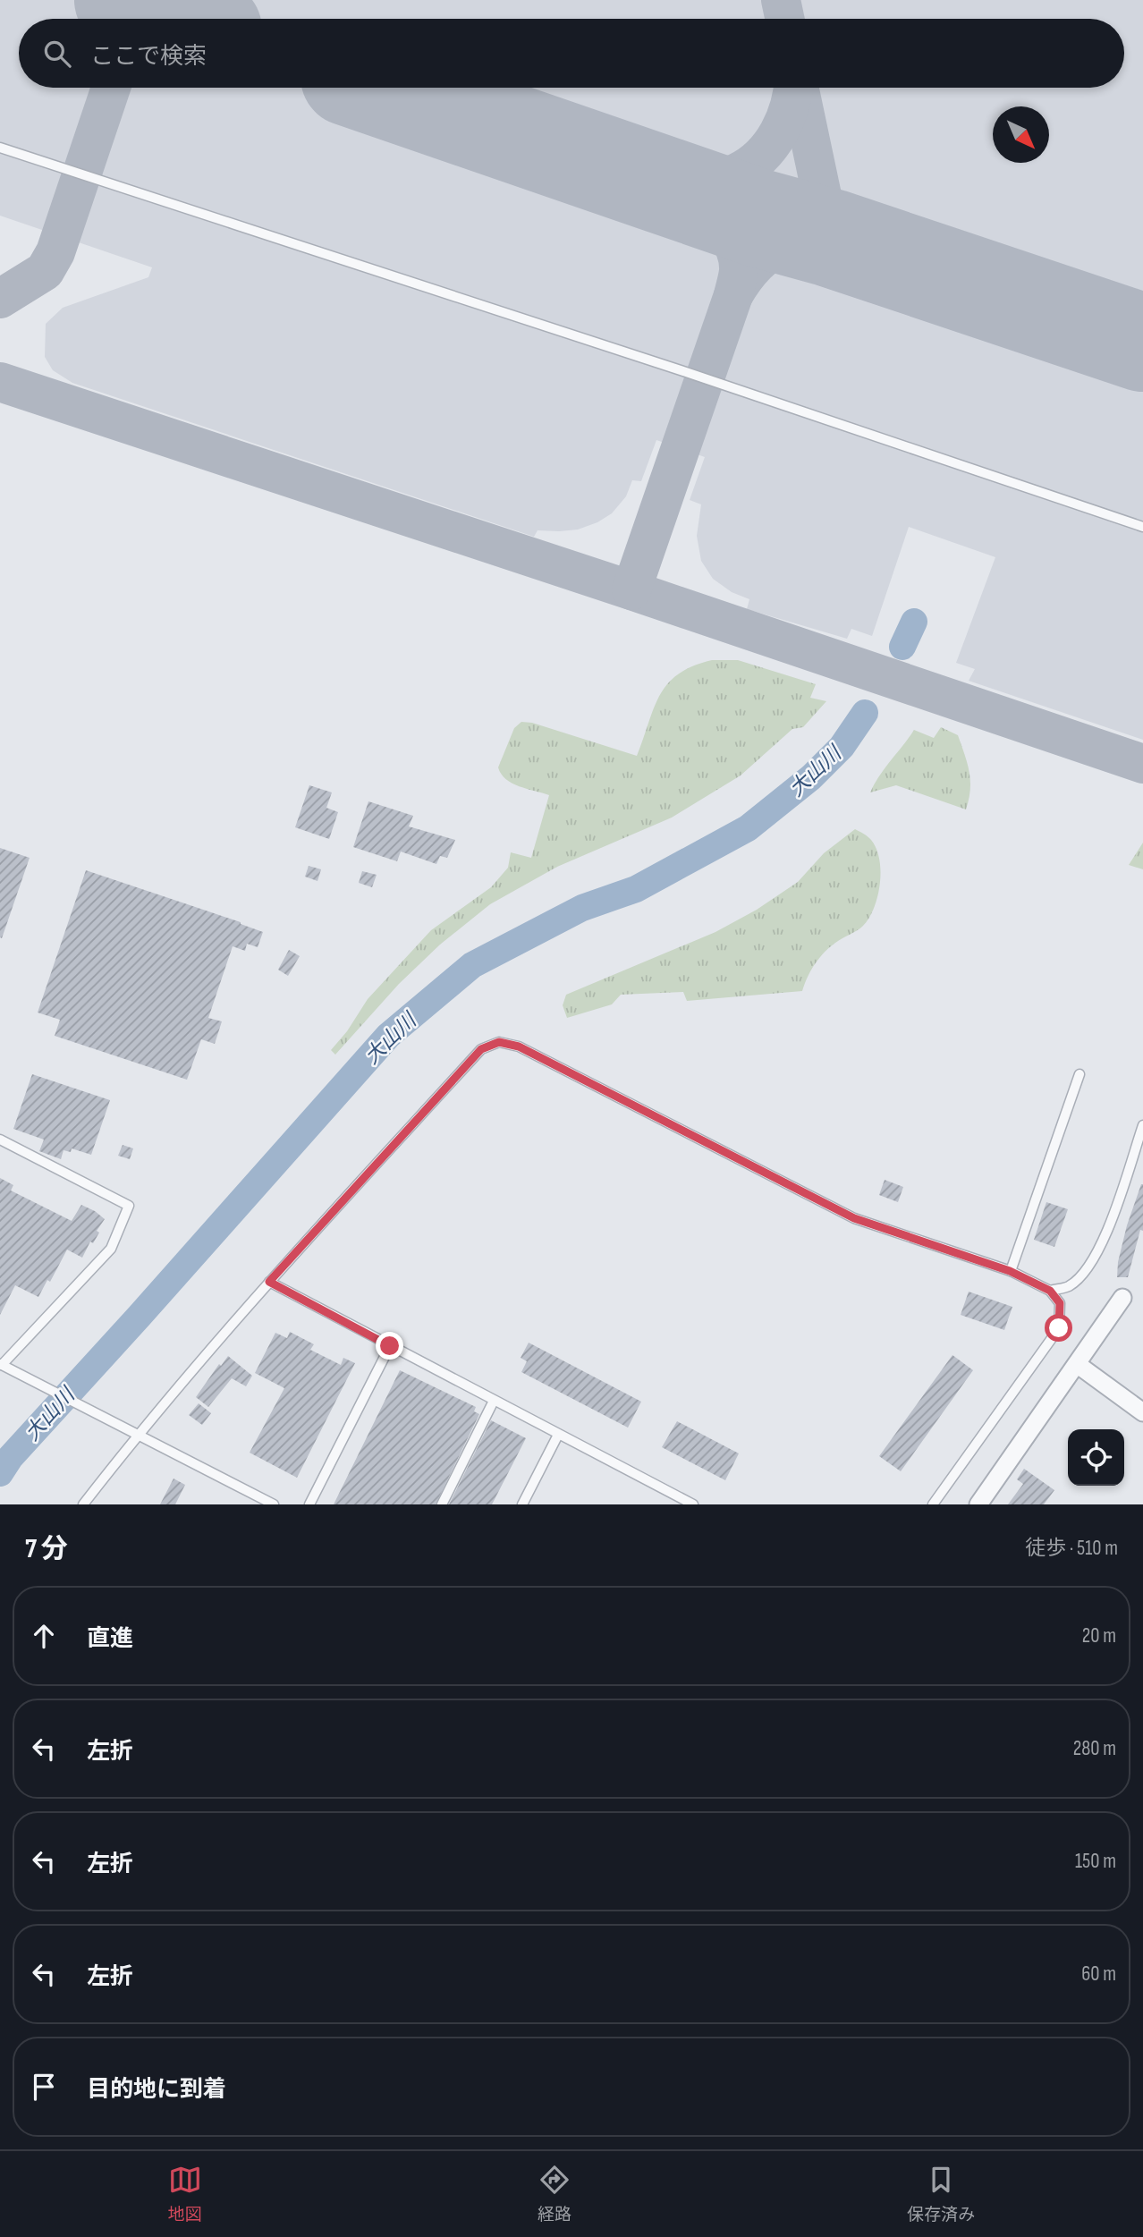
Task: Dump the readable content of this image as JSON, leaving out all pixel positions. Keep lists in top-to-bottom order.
{
  "water": ["大山川"],
  "north": "bottom right",
  "page": {
    "search": "ここで検索",
    "heading": ["7 分", "徒歩 · 510 m"],
    "list": [
      ["直進", "20 m"],
      ["左折", "280 m"],
      ["左折", "150 m"],
      ["左折", "60 m"],
      "目的地に到着"
    ],
    "nav": ["地図", "経路", "保存済み"]
  }
}
